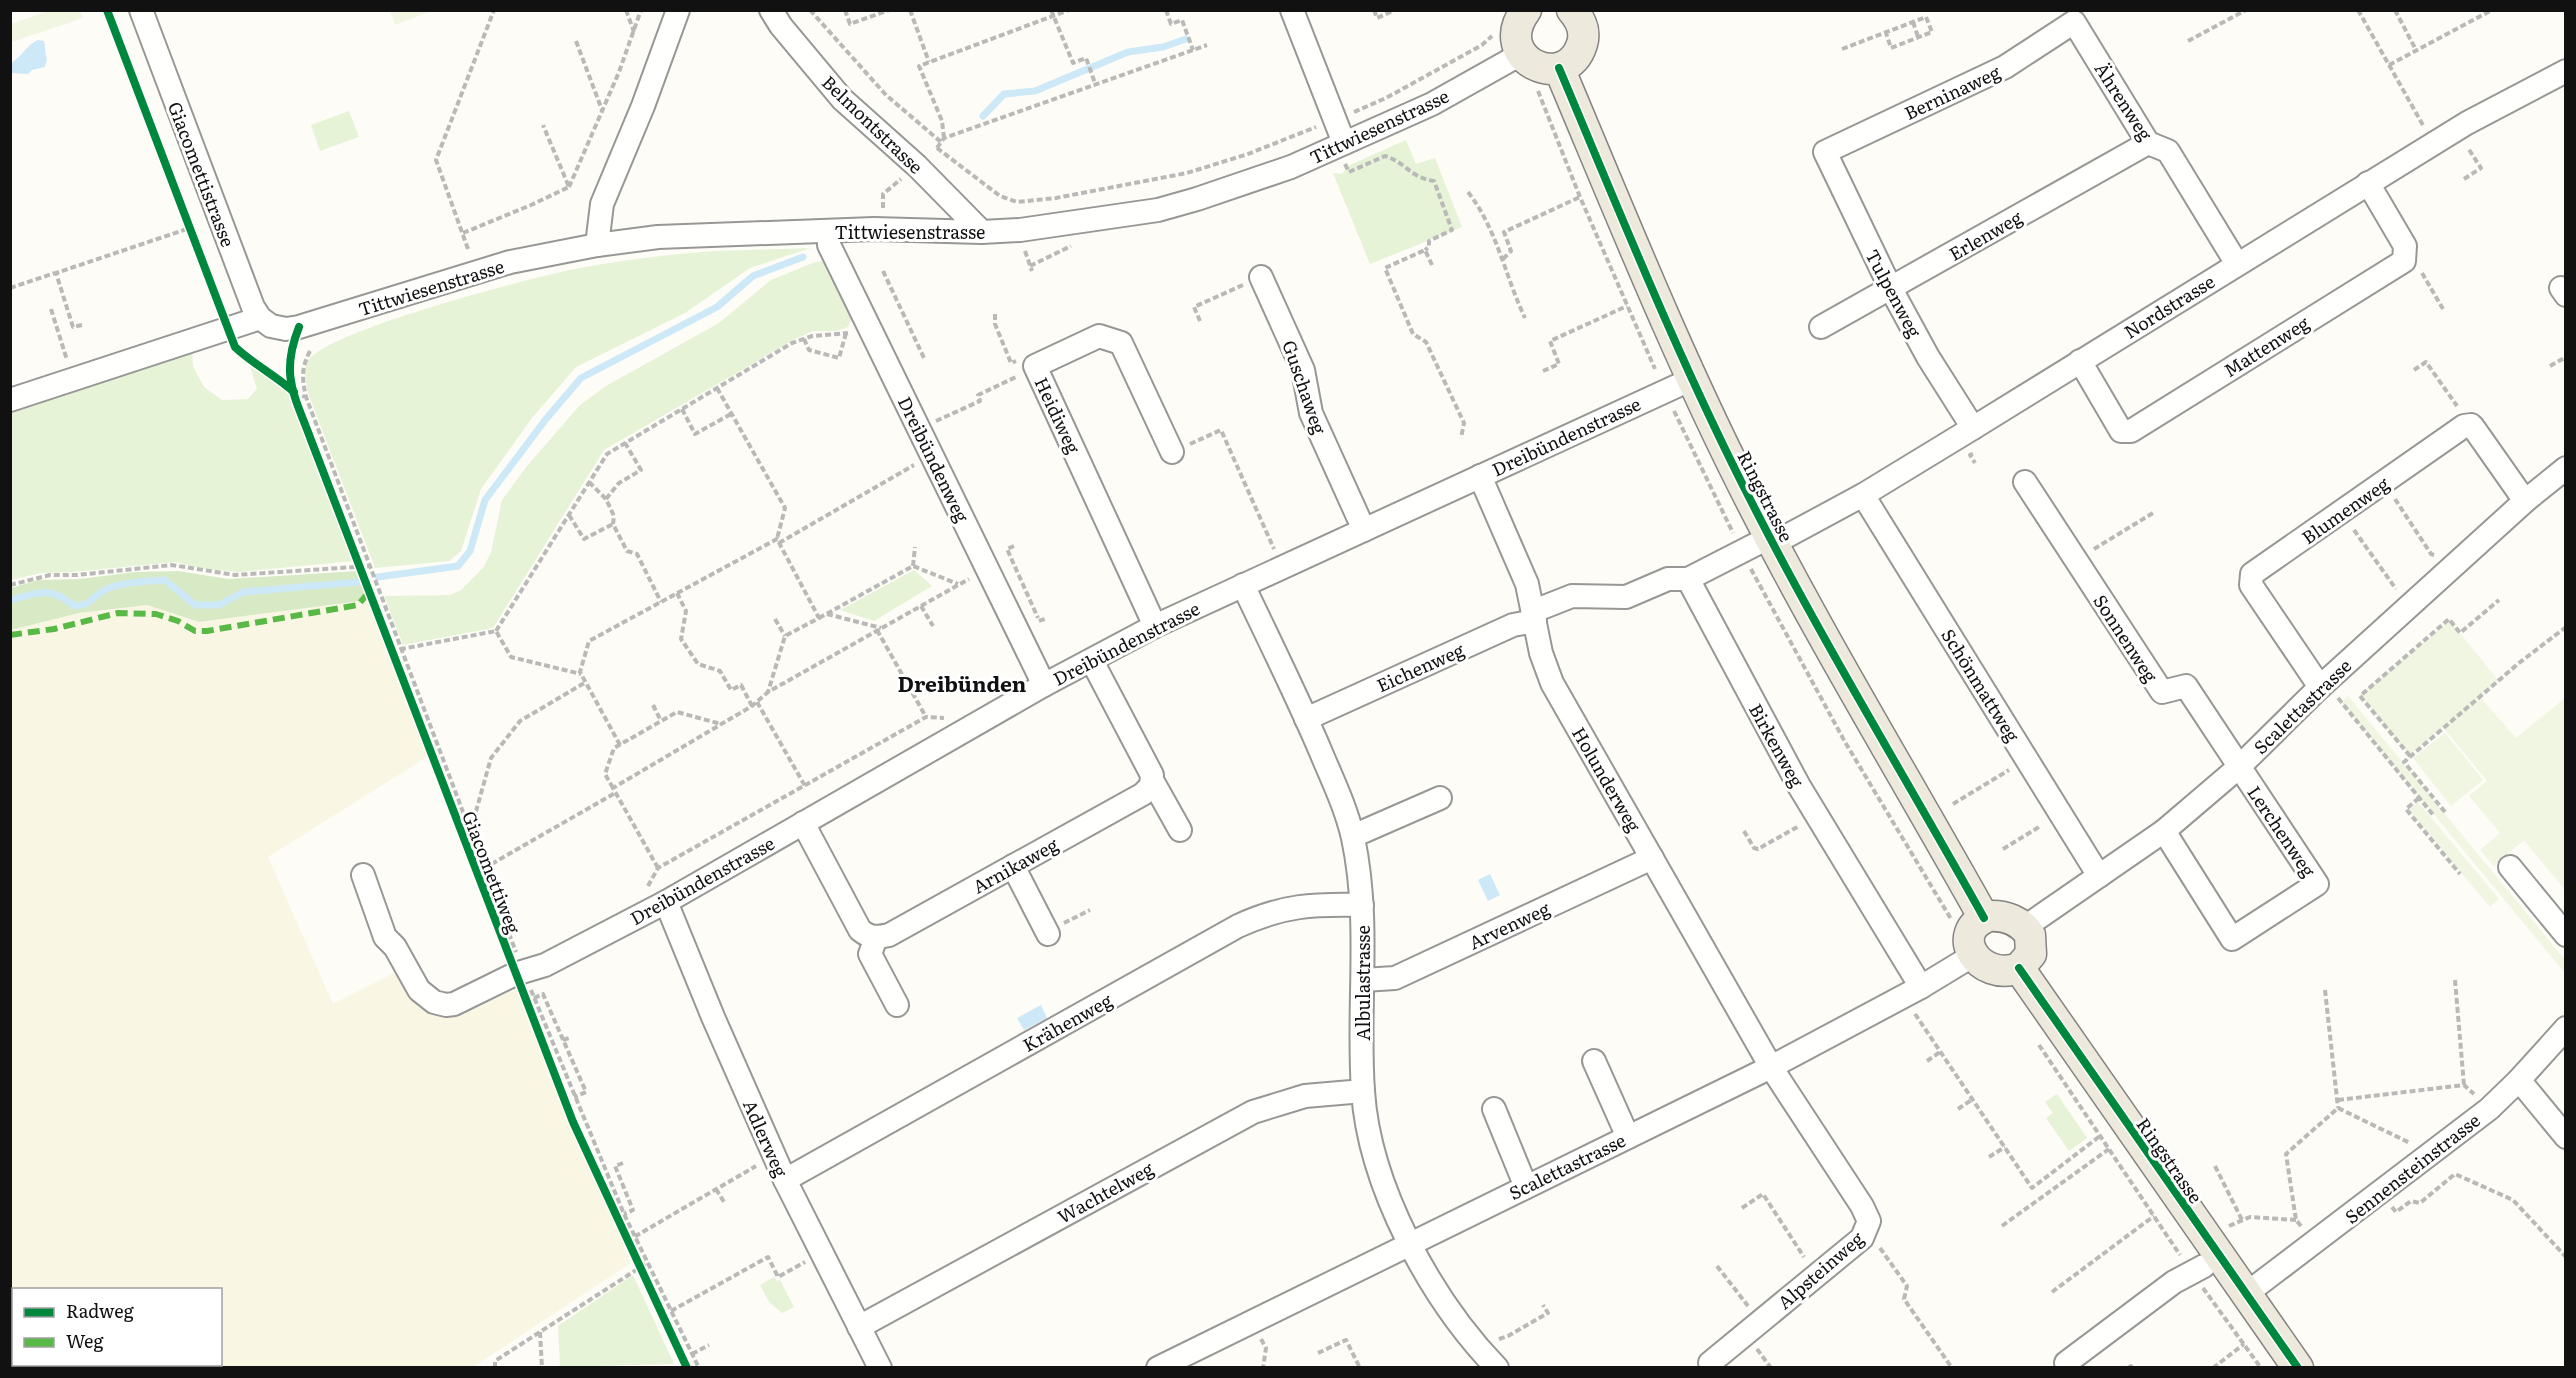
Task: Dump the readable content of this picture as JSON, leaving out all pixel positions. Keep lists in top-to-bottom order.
{
  "streets": {
    "main road": ["Ringstrasse"],
    "street": [
      "Berninaweg",
      "Ährenweg",
      "Belmontstrasse",
      "Tittwiesenstrasse",
      "Giacomettistrasse",
      "Erlenweg",
      "Tulpenweg",
      "Nordstrasse",
      "Mattenweg",
      "Guschaweg",
      "Heidiweg",
      "Dreibündenstrasse",
      "Dreibündenweg",
      "Blumenweg",
      "Sonnenweg",
      "Eichenweg",
      "Schönmattweg",
      "Scalettastrasse",
      "Birkenweg",
      "Holunderweg",
      "Lerchenweg",
      "Arnikaweg",
      "Arvenweg",
      "Albulastrasse",
      "Krähenweg",
      "Adlerweg",
      "Sennensteinstrasse",
      "Wachtelweg",
      "Alpsteinweg"
    ],
    "cycle path": ["Giacomettiweg"]
  },
  "crossings": [
    ["Berninaweg", "Ährenweg"],
    ["Berninaweg", "Tulpenweg"],
    ["Ährenweg", "Erlenweg"],
    ["Ährenweg", "Nordstrasse"],
    ["Belmontstrasse", "Tittwiesenstrasse"],
    ["Tittwiesenstrasse", "Giacomettistrasse"],
    ["Tittwiesenstrasse", "Dreibündenweg"],
    ["Erlenweg", "Tulpenweg"],
    ["Tulpenweg", "Nordstrasse"],
    ["Nordstrasse", "Mattenweg"],
    ["Nordstrasse", "Ringstrasse"],
    ["Nordstrasse", "Schönmattweg"],
    ["Guschaweg", "Dreibündenstrasse"],
    ["Heidiweg", "Dreibündenstrasse"],
    ["Dreibündenstrasse", "Dreibündenweg"],
    ["Dreibündenstrasse", "Ringstrasse"],
    ["Dreibündenstrasse", "Holunderweg"],
    ["Dreibündenstrasse", "Giacomettiweg"],
    ["Dreibündenstrasse", "Albulastrasse"],
    ["Dreibündenstrasse", "Adlerweg"],
    ["Ringstrasse", "Scalettastrasse"],
    ["Ringstrasse", "Sennensteinstrasse"],
    ["Blumenweg", "Scalettastrasse"],
    ["Sonnenweg", "Scalettastrasse"],
    ["Sonnenweg", "Lerchenweg"],
    ["Eichenweg", "Birkenweg"],
    ["Eichenweg", "Holunderweg"],
    ["Eichenweg", "Albulastrasse"],
    ["Schönmattweg", "Scalettastrasse"],
    ["Scalettastrasse", "Birkenweg"],
    ["Scalettastrasse", "Holunderweg"],
    ["Scalettastrasse", "Lerchenweg"],
    ["Scalettastrasse", "Albulastrasse"],
    ["Scalettastrasse", "Alpsteinweg"],
    ["Holunderweg", "Arvenweg"],
    ["Holunderweg", "Alpsteinweg"],
    ["Arvenweg", "Albulastrasse"],
    ["Albulastrasse", "Krähenweg"],
    ["Albulastrasse", "Wachtelweg"],
    ["Krähenweg", "Adlerweg"],
    ["Adlerweg", "Wachtelweg"]
  ],
  "districts": ["Dreibünden"],
  "legend": ["Radweg", "Weg"]
}
